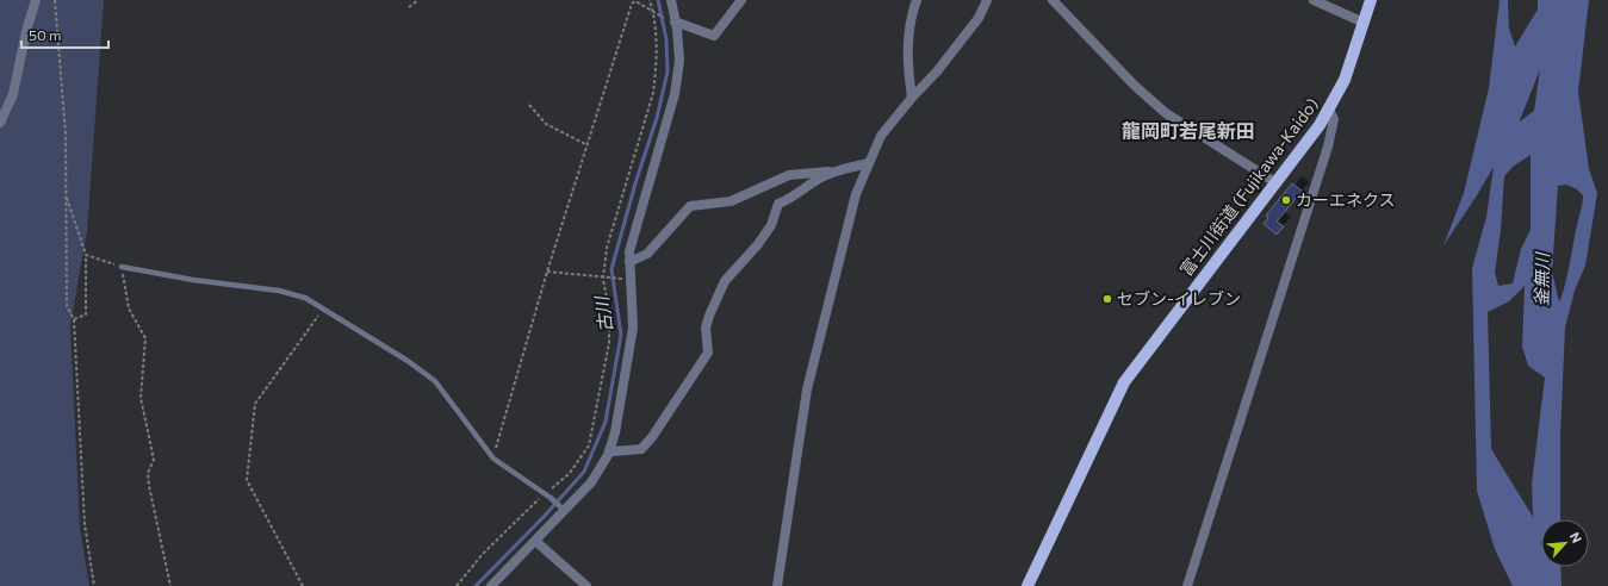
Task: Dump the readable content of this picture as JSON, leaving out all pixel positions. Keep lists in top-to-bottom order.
{
  "streets": {
    "main road": ["富士川街道 (Fujikawa-Kaido)"]
  },
  "districts": ["龍岡町若尾新田"],
  "water": ["釜無川", "古川"],
  "places": ["カーエネクス", "セブン-イレブン"],
  "scale_bar": "50 m",
  "north": "top right"
}
